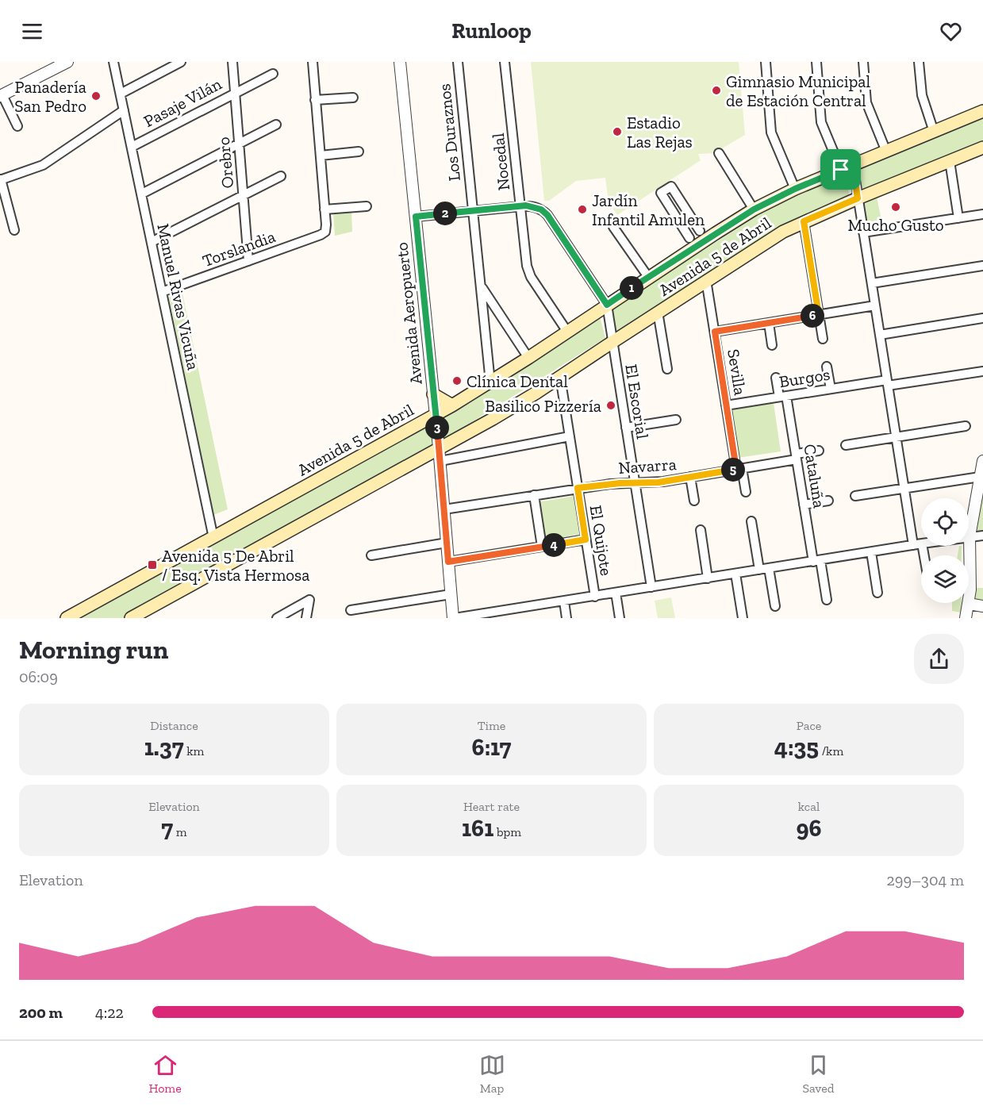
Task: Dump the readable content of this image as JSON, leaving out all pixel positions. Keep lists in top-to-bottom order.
{
  "streets": {
    "main road": ["Avenida 5 de Abril"],
    "street": [
      "Pasaje Vilán",
      "Los Duraznos",
      "Nocedal",
      "Orebro",
      "Torslandia",
      "Manuel Rivas Vicuña",
      "Avenida Aeropuerto",
      "Sevilla",
      "Burgos",
      "El Escorial",
      "Navarra",
      "Cataluña",
      "El Quijote"
    ]
  },
  "crossings": [
    ["Pasaje Vilán", "Orebro"],
    ["Pasaje Vilán", "Manuel Rivas Vicuña"],
    ["Los Duraznos", "Avenida 5 de Abril"],
    ["Nocedal", "Avenida 5 de Abril"],
    ["Orebro", "Torslandia"],
    ["Torslandia", "Manuel Rivas Vicuña"],
    ["Avenida 5 de Abril", "Manuel Rivas Vicuña"],
    ["Avenida 5 de Abril", "Avenida Aeropuerto"],
    ["Avenida 5 de Abril", "Sevilla"],
    ["Avenida 5 de Abril", "El Escorial"],
    ["Avenida 5 de Abril", "El Quijote"],
    ["Avenida Aeropuerto", "Navarra"],
    ["Sevilla", "Burgos"],
    ["Sevilla", "Navarra"],
    ["Burgos", "Cataluña"],
    ["El Escorial", "Navarra"],
    ["Navarra", "Cataluña"],
    ["Navarra", "El Quijote"]
  ],
  "places": {
    "other": [
      "Gimnasio Municipal de Estación Central",
      "Panadería San Pedro",
      "Estadio Las Rejas",
      "Mucho Gusto",
      "Jardín Infantil Amulen",
      "Clínica Dental",
      "Basilico Pizzería"
    ],
    "transit": ["Avenida 5 De Abril / Esq. Vista Hermosa"]
  },
  "page": {
    "header": "Runloop",
    "pins": [
      "2",
      "1",
      "6",
      "3",
      "5",
      "4"
    ],
    "heading": ["Morning run", "06:09"],
    "stats": [
      ["Distance", "1.37 km"],
      ["Time", "6:17"],
      ["Pace", "4:35 /km"],
      ["Elevation", "7 m"],
      ["Heart rate", "161 bpm"],
      ["kcal", "96"]
    ],
    "chart": ["Elevation", "299–304 m"],
    "list": [
      {
        "name": "200 m",
        "note": "4:22"
      }
    ],
    "tabs": ["Home", "Map", "Saved"]
  }
}
